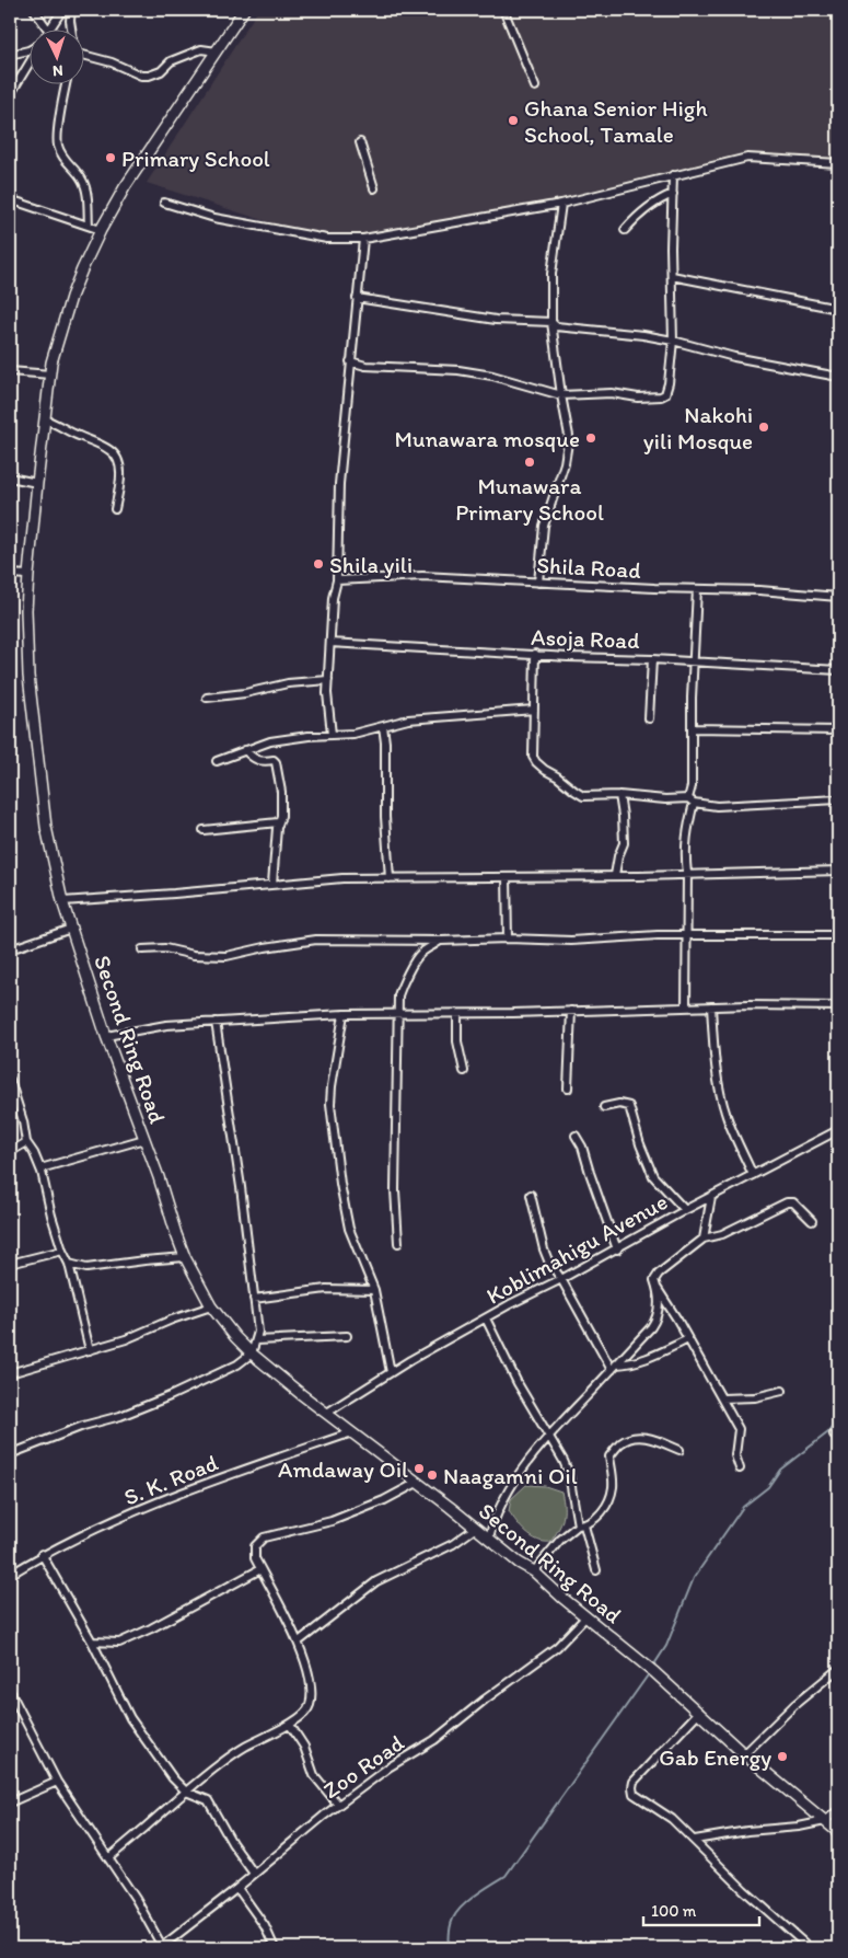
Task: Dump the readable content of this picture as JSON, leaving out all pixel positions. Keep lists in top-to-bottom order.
{
  "streets": {
    "street": [
      "Shila Road",
      "Asoja Road",
      "Second Ring Road",
      "Koblimahigu Avenue",
      "S. K. Road",
      "Zoo Road"
    ]
  },
  "crossings": [
    ["Second Ring Road", "Koblimahigu Avenue"],
    ["Second Ring Road", "S. K. Road"],
    ["Second Ring Road", "Zoo Road"]
  ],
  "places": [
    "Ghana Senior High School, Tamale",
    "Primary School",
    "Nakohi yili Mosque",
    "Munawara mosque",
    "Munawara Primary School",
    "Shila yili",
    "Amdaway Oil",
    "Naagamni Oil",
    "Gab Energy"
  ],
  "scale_bar": "100 m",
  "north": "bottom"
}
